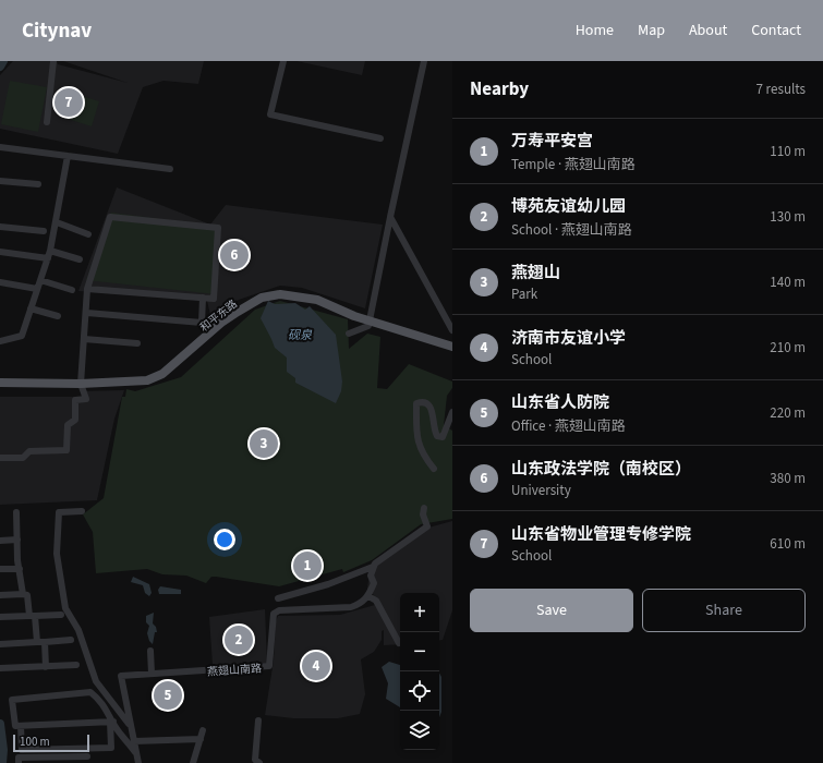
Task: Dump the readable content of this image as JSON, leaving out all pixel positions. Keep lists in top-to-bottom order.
{
  "streets": {
    "main road": ["和平东路"],
    "street": ["燕翅山南路"]
  },
  "water": ["砚泉"],
  "scale_bar": "100 m",
  "page": {
    "header": "Citynav",
    "nav": [
      "Home",
      "Map",
      "About",
      "Contact"
    ],
    "heading": ["Nearby", "7 results"],
    "pins": [
      "7",
      "6",
      "3",
      "1",
      "2",
      "4",
      "5"
    ],
    "list": [
      {
        "mark": "1",
        "name": "万寿平安宫",
        "note": "Temple · 燕翅山南路",
        "value": "110 m"
      },
      {
        "mark": "2",
        "name": "博苑友谊幼儿园",
        "note": "School · 燕翅山南路",
        "value": "130 m"
      },
      {
        "mark": "3",
        "name": "燕翅山",
        "note": "Park",
        "value": "140 m"
      },
      {
        "mark": "4",
        "name": "济南市友谊小学",
        "note": "School",
        "value": "210 m"
      },
      {
        "mark": "5",
        "name": "山东省人防院",
        "note": "Office · 燕翅山南路",
        "value": "220 m"
      },
      {
        "mark": "6",
        "name": "山东政法学院（南校区）",
        "note": "University",
        "value": "380 m"
      },
      {
        "mark": "7",
        "name": "山东省物业管理专修学院",
        "note": "School",
        "value": "610 m"
      }
    ],
    "buttons": ["Save", "Share"],
    "map_buttons": ["+", "−"],
    "scale": "100 m"
  }
}
